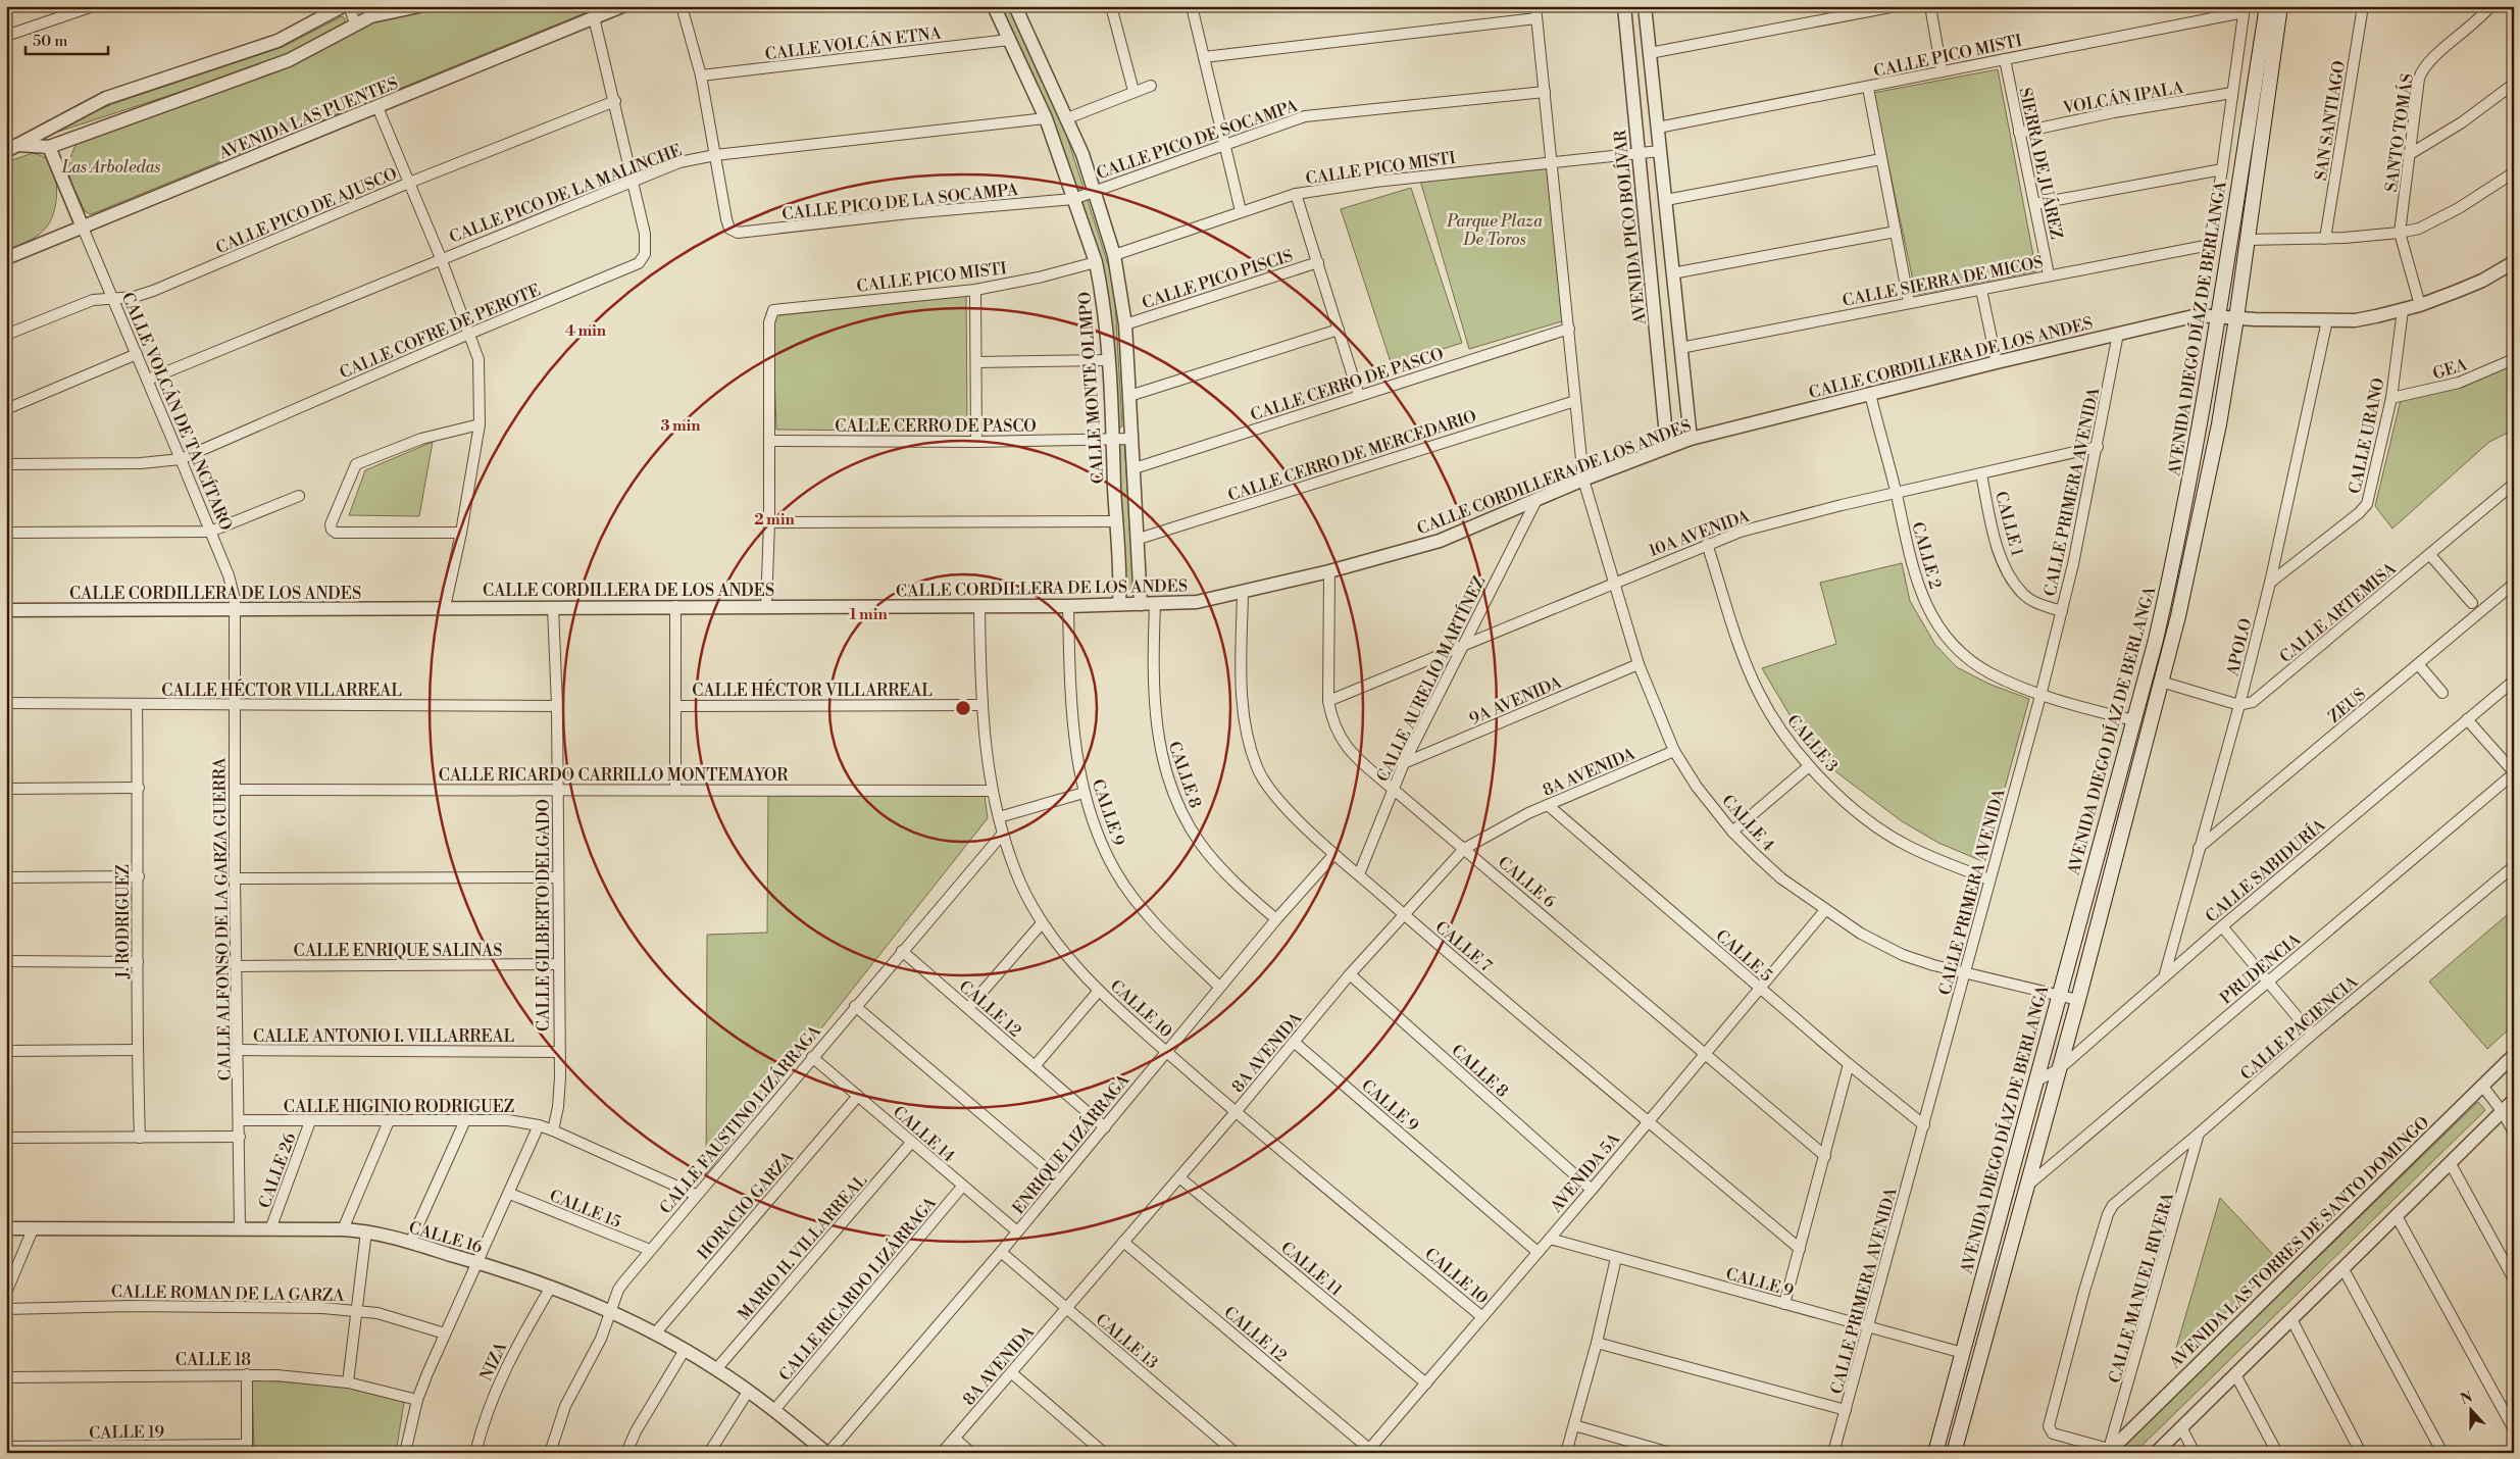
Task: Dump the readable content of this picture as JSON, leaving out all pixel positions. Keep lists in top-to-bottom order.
{
  "streets": {
    "main road": ["AVENIDA DIEGO DÍAZ DE BERLANGA"],
    "street": [
      "CALLE VOLCÁN ETNA",
      "CALLE PICO MISTI",
      "VOLCÁN IPALA",
      "AVENIDA LAS PUENTES",
      "SAN SANTIAGO",
      "SANTO TOMÁS",
      "CALLE PICO DE SOCAMPA",
      "SIERRA DE JUÁREZ",
      "CALLE PICO DE LA MALINCHE",
      "CALLE PICO DE LA SOCAMPA",
      "CALLE PICO DE AJUSCO",
      "AVENIDA PICO BOLÍVAR",
      "CALLE PICO PISCIS",
      "CALLE SIERRA DE MICOS",
      "CALLE COFRE DE PEROTE",
      "CALLE CORDILLERA DE LOS ANDES",
      "GEA",
      "CALLE CERRO DE PASCO",
      "CALLE MONTE OLIMPO",
      "CALLE VOLCÁN DE TANCÍTARO",
      "CALLE URANO",
      "CALLE CERRO DE MERCEDARIO",
      "CALLE PRIMERA AVENIDA",
      "CALLE 1",
      "10A AVENIDA",
      "CALLE 2",
      "CALLE ARTEMISA",
      "APOLO",
      "CALLE AURELIO MARTÍNEZ",
      "CALLE HÉCTOR VILLARREAL",
      "9A AVENIDA",
      "ZEUS",
      "CALLE 3",
      "8A AVENIDA",
      "CALLE RICARDO CARRILLO MONTEMAYOR",
      "CALLE 8",
      "CALLE 9",
      "CALLE 4",
      "CALLE SABIDURÍA",
      "CALLE 6",
      "CALLE GILBERTO DELGADO",
      "CALLE ALFONSO DE LA GARZA GUERRA",
      "J. RODRIGUEZ",
      "CALLE 7",
      "CALLE ENRIQUE SALINAS",
      "CALLE 5",
      "PRUDENCIA",
      "CALLE 12",
      "CALLE 10",
      "CALLE PACIENCIA",
      "CALLE ANTONIO I. VILLARREAL",
      "CALLE HIGINIO RODRIGUEZ",
      "CALLE FAUSTINO LIZÁRRAGA",
      "CALLE 14",
      "ENRIQUE LIZÁRRAGA",
      "CALLE 26",
      "AVENIDA 5A",
      "HORACIO GARZA",
      "CALLE 15",
      "CALLE 16",
      "AVENIDA LAS TORRES DE SANTO DOMINGO",
      "MARIO H. VILLARREAL",
      "CALLE 11",
      "CALLE MANUEL RIVERA",
      "CALLE RICARDO LIZÁRRAGA",
      "CALLE ROMAN DE LA GARZA",
      "CALLE 13",
      "CALLE 18",
      "NIZA",
      "CALLE 19"
    ]
  },
  "crossings": [
    ["CALLE VOLCÁN ETNA", "CALLE MONTE OLIMPO"],
    ["CALLE PICO MISTI", "SIERRA DE JUÁREZ"],
    ["CALLE PICO MISTI", "AVENIDA PICO BOLÍVAR"],
    ["CALLE PICO MISTI", "CALLE CERRO DE PASCO"],
    ["CALLE PICO MISTI", "CALLE MONTE OLIMPO"],
    ["CALLE PICO MISTI", "CALLE 4"],
    ["VOLCÁN IPALA", "SIERRA DE JUÁREZ"],
    ["AVENIDA LAS PUENTES", "CALLE COFRE DE PEROTE"],
    ["AVENIDA LAS PUENTES", "CALLE VOLCÁN DE TANCÍTARO"],
    ["CALLE PICO DE SOCAMPA", "CALLE PICO DE LA SOCAMPA"],
    ["CALLE PICO DE SOCAMPA", "CALLE MONTE OLIMPO"],
    ["CALLE PICO DE SOCAMPA", "CALLE 4"],
    ["SIERRA DE JUÁREZ", "CALLE SIERRA DE MICOS"],
    ["CALLE PICO DE LA MALINCHE", "CALLE PICO DE LA SOCAMPA"],
    ["CALLE PICO DE LA MALINCHE", "CALLE COFRE DE PEROTE"],
    ["CALLE PICO DE LA MALINCHE", "CALLE MONTE OLIMPO"],
    ["CALLE PICO DE LA MALINCHE", "CALLE VOLCÁN DE TANCÍTARO"],
    ["CALLE PICO DE LA SOCAMPA", "CALLE MONTE OLIMPO"],
    ["CALLE PICO DE AJUSCO", "CALLE COFRE DE PEROTE"],
    ["CALLE PICO DE AJUSCO", "CALLE VOLCÁN DE TANCÍTARO"],
    ["AVENIDA PICO BOLÍVAR", "CALLE CORDILLERA DE LOS ANDES"],
    ["AVENIDA DIEGO DÍAZ DE BERLANGA", "CALLE CORDILLERA DE LOS ANDES"],
    ["AVENIDA DIEGO DÍAZ DE BERLANGA", "CALLE 2"],
    ["AVENIDA DIEGO DÍAZ DE BERLANGA", "CALLE 9"],
    ["AVENIDA DIEGO DÍAZ DE BERLANGA", "CALLE 4"],
    ["AVENIDA DIEGO DÍAZ DE BERLANGA", "CALLE SABIDURÍA"],
    ["AVENIDA DIEGO DÍAZ DE BERLANGA", "PRUDENCIA"],
    ["CALLE COFRE DE PEROTE", "CALLE VOLCÁN DE TANCÍTARO"],
    ["CALLE CORDILLERA DE LOS ANDES", "CALLE MONTE OLIMPO"],
    ["CALLE CORDILLERA DE LOS ANDES", "CALLE VOLCÁN DE TANCÍTARO"],
    ["CALLE CORDILLERA DE LOS ANDES", "CALLE URANO"],
    ["CALLE CORDILLERA DE LOS ANDES", "CALLE PRIMERA AVENIDA"],
    ["CALLE CORDILLERA DE LOS ANDES", "CALLE 2"],
    ["CALLE CORDILLERA DE LOS ANDES", "APOLO"],
    ["CALLE CORDILLERA DE LOS ANDES", "CALLE AURELIO MARTÍNEZ"],
    ["CALLE CORDILLERA DE LOS ANDES", "CALLE 8"],
    ["CALLE CORDILLERA DE LOS ANDES", "CALLE 9"],
    ["CALLE CORDILLERA DE LOS ANDES", "CALLE 4"],
    ["CALLE CORDILLERA DE LOS ANDES", "CALLE 6"],
    ["CALLE CORDILLERA DE LOS ANDES", "CALLE GILBERTO DELGADO"],
    ["CALLE CORDILLERA DE LOS ANDES", "CALLE ALFONSO DE LA GARZA GUERRA"],
    ["CALLE CORDILLERA DE LOS ANDES", "CALLE 7"],
    ["CALLE CORDILLERA DE LOS ANDES", "CALLE 10"],
    ["GEA", "CALLE URANO"],
    ["CALLE CERRO DE PASCO", "CALLE MONTE OLIMPO"],
    ["CALLE CERRO DE PASCO", "CALLE 4"],
    ["CALLE VOLCÁN DE TANCÍTARO", "CALLE ALFONSO DE LA GARZA GUERRA"],
    ["CALLE URANO", "APOLO"],
    ["CALLE CERRO DE MERCEDARIO", "CALLE 4"],
    ["CALLE PRIMERA AVENIDA", "CALLE 1"],
    ["CALLE PRIMERA AVENIDA", "10A AVENIDA"],
    ["CALLE PRIMERA AVENIDA", "CALLE 2"],
    ["CALLE PRIMERA AVENIDA", "CALLE 3"],
    ["CALLE PRIMERA AVENIDA", "CALLE 9"],
    ["CALLE PRIMERA AVENIDA", "CALLE 4"],
    ["CALLE PRIMERA AVENIDA", "CALLE 5"],
    ["CALLE 1", "10A AVENIDA"],
    ["10A AVENIDA", "CALLE 2"],
    ["10A AVENIDA", "CALLE AURELIO MARTÍNEZ"],
    ["10A AVENIDA", "CALLE 3"],
    ["10A AVENIDA", "CALLE 4"],
    ["10A AVENIDA", "CALLE 6"],
    ["CALLE ARTEMISA", "APOLO"],
    ["APOLO", "ZEUS"],
    ["APOLO", "CALLE SABIDURÍA"],
    ["CALLE AURELIO MARTÍNEZ", "9A AVENIDA"],
    ["CALLE AURELIO MARTÍNEZ", "CALLE 6"],
    ["CALLE AURELIO MARTÍNEZ", "CALLE 7"],
    ["CALLE HÉCTOR VILLARREAL", "CALLE GILBERTO DELGADO"],
    ["CALLE HÉCTOR VILLARREAL", "CALLE ALFONSO DE LA GARZA GUERRA"],
    ["CALLE HÉCTOR VILLARREAL", "J. RODRIGUEZ"],
    ["CALLE HÉCTOR VILLARREAL", "CALLE 10"],
    ["9A AVENIDA", "CALLE 4"],
    ["8A AVENIDA", "CALLE 8"],
    ["8A AVENIDA", "CALLE 9"],
    ["8A AVENIDA", "CALLE 4"],
    ["8A AVENIDA", "CALLE 6"],
    ["8A AVENIDA", "CALLE 7"],
    ["8A AVENIDA", "CALLE 5"],
    ["8A AVENIDA", "CALLE 12"],
    ["8A AVENIDA", "CALLE 10"],
    ["8A AVENIDA", "CALLE 11"],
    ["8A AVENIDA", "CALLE 13"],
    ["CALLE RICARDO CARRILLO MONTEMAYOR", "CALLE GILBERTO DELGADO"],
    ["CALLE RICARDO CARRILLO MONTEMAYOR", "CALLE ALFONSO DE LA GARZA GUERRA"],
    ["CALLE RICARDO CARRILLO MONTEMAYOR", "CALLE 10"],
    ["CALLE 8", "ENRIQUE LIZÁRRAGA"],
    ["CALLE 8", "AVENIDA 5A"],
    ["CALLE 9", "ENRIQUE LIZÁRRAGA"],
    ["CALLE 9", "AVENIDA 5A"],
    ["CALLE 4", "AVENIDA 5A"],
    ["CALLE 6", "AVENIDA 5A"],
    ["CALLE GILBERTO DELGADO", "CALLE ENRIQUE SALINAS"],
    ["CALLE GILBERTO DELGADO", "CALLE ANTONIO I. VILLARREAL"],
    ["CALLE GILBERTO DELGADO", "CALLE HIGINIO RODRIGUEZ"],
    ["CALLE ALFONSO DE LA GARZA GUERRA", "CALLE ENRIQUE SALINAS"],
    ["CALLE ALFONSO DE LA GARZA GUERRA", "CALLE ANTONIO I. VILLARREAL"],
    ["CALLE ALFONSO DE LA GARZA GUERRA", "CALLE HIGINIO RODRIGUEZ"],
    ["CALLE ALFONSO DE LA GARZA GUERRA", "CALLE 16"],
    ["CALLE 7", "ENRIQUE LIZÁRRAGA"],
    ["CALLE 7", "AVENIDA 5A"],
    ["CALLE 5", "AVENIDA 5A"],
    ["CALLE 12", "CALLE FAUSTINO LIZÁRRAGA"],
    ["CALLE 12", "ENRIQUE LIZÁRRAGA"],
    ["CALLE 12", "AVENIDA 5A"],
    ["CALLE 10", "CALLE FAUSTINO LIZÁRRAGA"],
    ["CALLE 10", "ENRIQUE LIZÁRRAGA"],
    ["CALLE 10", "AVENIDA 5A"],
    ["CALLE PACIENCIA", "AVENIDA LAS TORRES DE SANTO DOMINGO"],
    ["CALLE PACIENCIA", "CALLE MANUEL RIVERA"],
    ["CALLE HIGINIO RODRIGUEZ", "CALLE FAUSTINO LIZÁRRAGA"],
    ["CALLE HIGINIO RODRIGUEZ", "CALLE 26"],
    ["CALLE FAUSTINO LIZÁRRAGA", "CALLE 14"],
    ["CALLE FAUSTINO LIZÁRRAGA", "CALLE 15"],
    ["CALLE FAUSTINO LIZÁRRAGA", "CALLE 16"],
    ["CALLE 14", "ENRIQUE LIZÁRRAGA"],
    ["CALLE 14", "HORACIO GARZA"],
    ["CALLE 14", "MARIO H. VILLARREAL"],
    ["CALLE 14", "CALLE RICARDO LIZÁRRAGA"],
    ["ENRIQUE LIZÁRRAGA", "CALLE 16"],
    ["ENRIQUE LIZÁRRAGA", "CALLE 13"],
    ["CALLE 26", "CALLE 16"],
    ["AVENIDA 5A", "CALLE 11"],
    ["HORACIO GARZA", "CALLE 16"],
    ["CALLE 16", "MARIO H. VILLARREAL"],
    ["CALLE 16", "CALLE RICARDO LIZÁRRAGA"],
    ["CALLE 16", "NIZA"],
    ["AVENIDA LAS TORRES DE SANTO DOMINGO", "CALLE MANUEL RIVERA"]
  ],
  "parks": ["Las Arboledas", "Parque Plaza De Toros"],
  "scale_bar": "50 m",
  "north": "top",
  "rings": [
    "4 min",
    "3 min",
    "2 min",
    "1 min"
  ]
}
